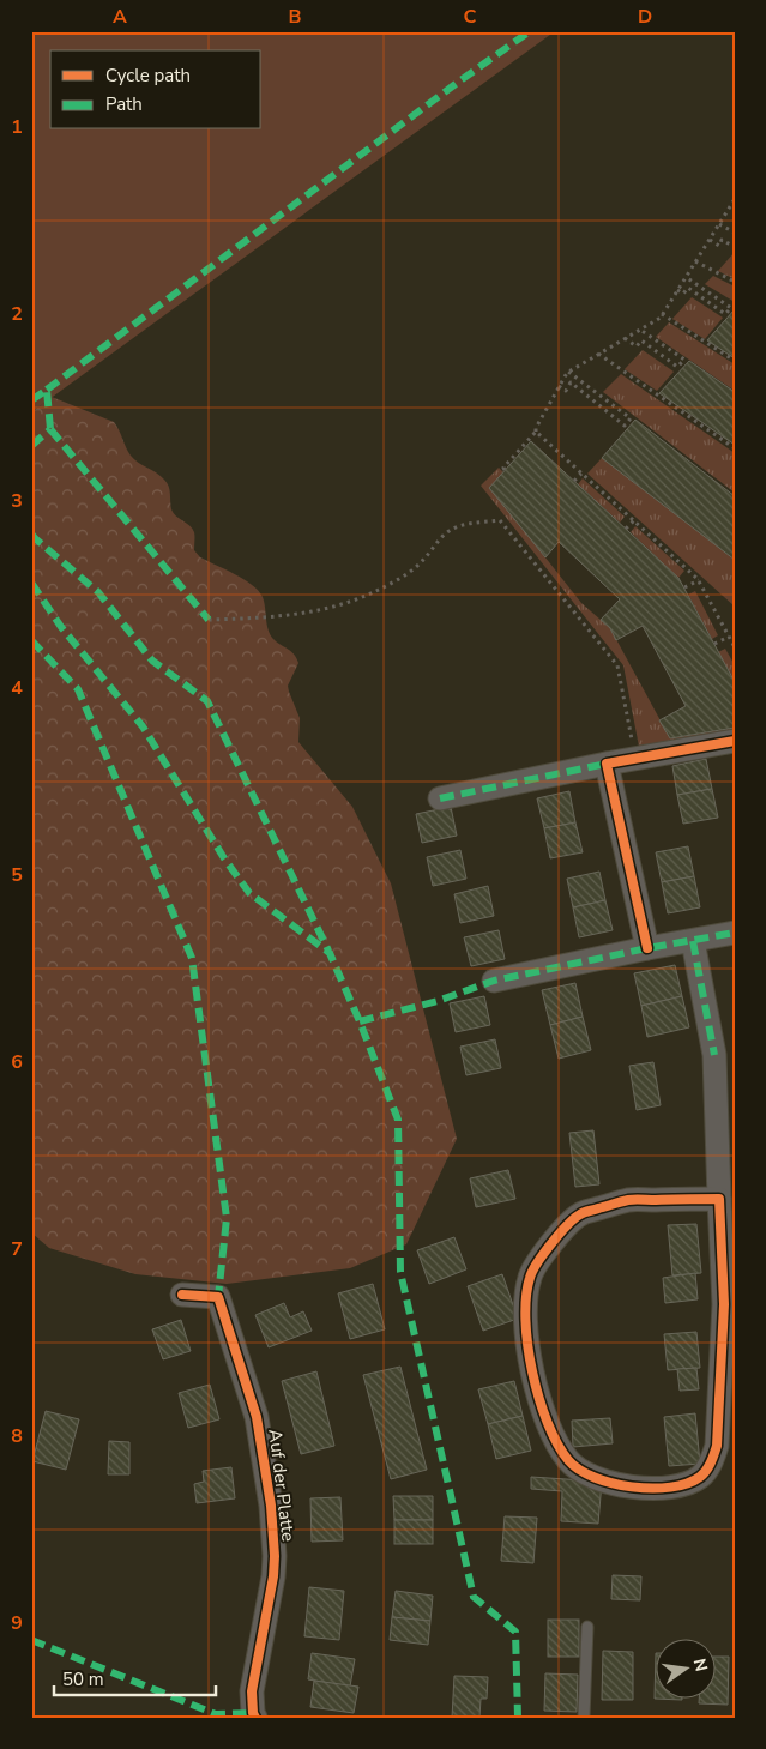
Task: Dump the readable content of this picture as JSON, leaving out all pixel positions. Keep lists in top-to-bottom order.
{
  "streets": {
    "street": ["Auf der Platte"]
  },
  "legend": ["Cycle path", "Path"],
  "scale_bar": "50 m",
  "north": "right",
  "grid": {
    "columns": [
      "A",
      "B",
      "C",
      "D"
    ],
    "rows": [
      "1",
      "2",
      "3",
      "4",
      "5",
      "6",
      "7",
      "8",
      "9"
    ]
  }
}
